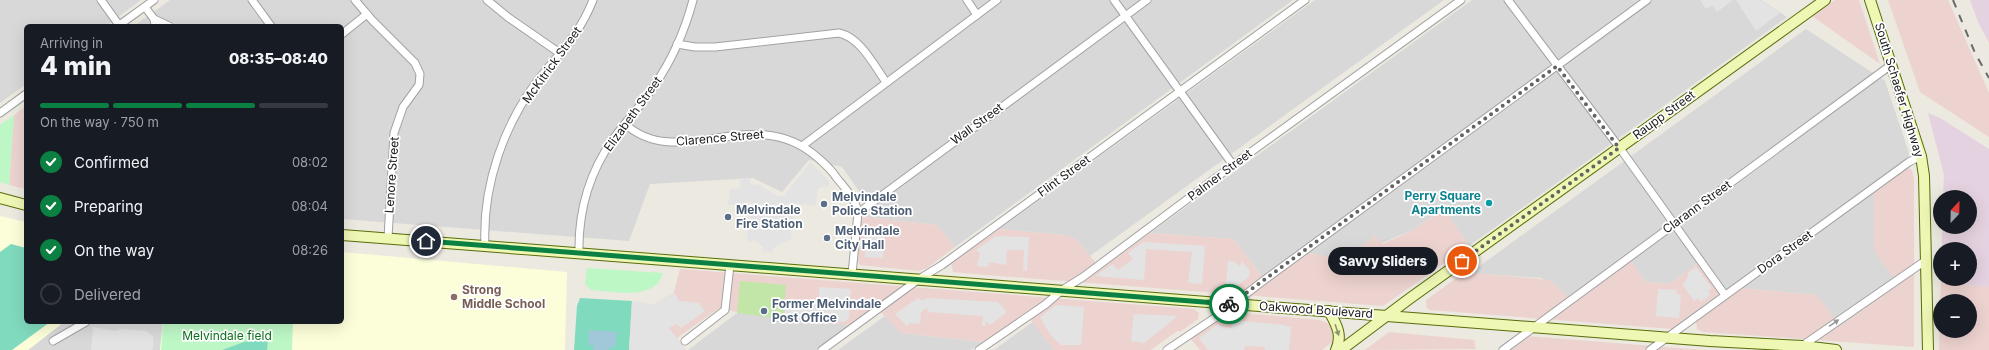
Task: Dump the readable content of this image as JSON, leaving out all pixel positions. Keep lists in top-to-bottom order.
{
  "streets": {
    "main road": ["South Schaefer Highway", "Raupp Street", "Oakwood Boulevard"],
    "street": [
      "McKitrick Street",
      "Elizabeth Street",
      "Wall Street",
      "Clarence Street",
      "Lenore Street",
      "Palmer Street",
      "Flint Street",
      "Clarann Street",
      "Dora Street"
    ]
  },
  "crossings": [
    ["McKitrick Street", "Oakwood Boulevard"],
    ["South Schaefer Highway", "Clarann Street"],
    ["South Schaefer Highway", "Dora Street"],
    ["Elizabeth Street", "Clarence Street"],
    ["Elizabeth Street", "Oakwood Boulevard"],
    ["Raupp Street", "Oakwood Boulevard"],
    ["Wall Street", "Clarence Street"],
    ["Lenore Street", "Oakwood Boulevard"],
    ["Palmer Street", "Oakwood Boulevard"],
    ["Flint Street", "Oakwood Boulevard"],
    ["Clarann Street", "Oakwood Boulevard"],
    ["Dora Street", "Oakwood Boulevard"]
  ],
  "parks": ["Melvindale field"],
  "places": [
    "Perry Square Apartments",
    "Melvindale Police Station",
    "Melvindale Fire Station",
    "Melvindale City Hall",
    "Savvy Sliders",
    "Strong Middle School",
    "Former Melvindale Post Office"
  ],
  "north": "top",
  "page": {
    "heading": ["4 min", "Arriving in", "08:35–08:40"],
    "bar": "On the way · 750 m",
    "list": [
      ["Confirmed", "08:02"],
      ["Preparing", "08:04"],
      ["On the way", "08:26"],
      "Delivered"
    ],
    "map_buttons": ["+", "−"],
    "bubble": "Savvy Sliders"
  }
}
